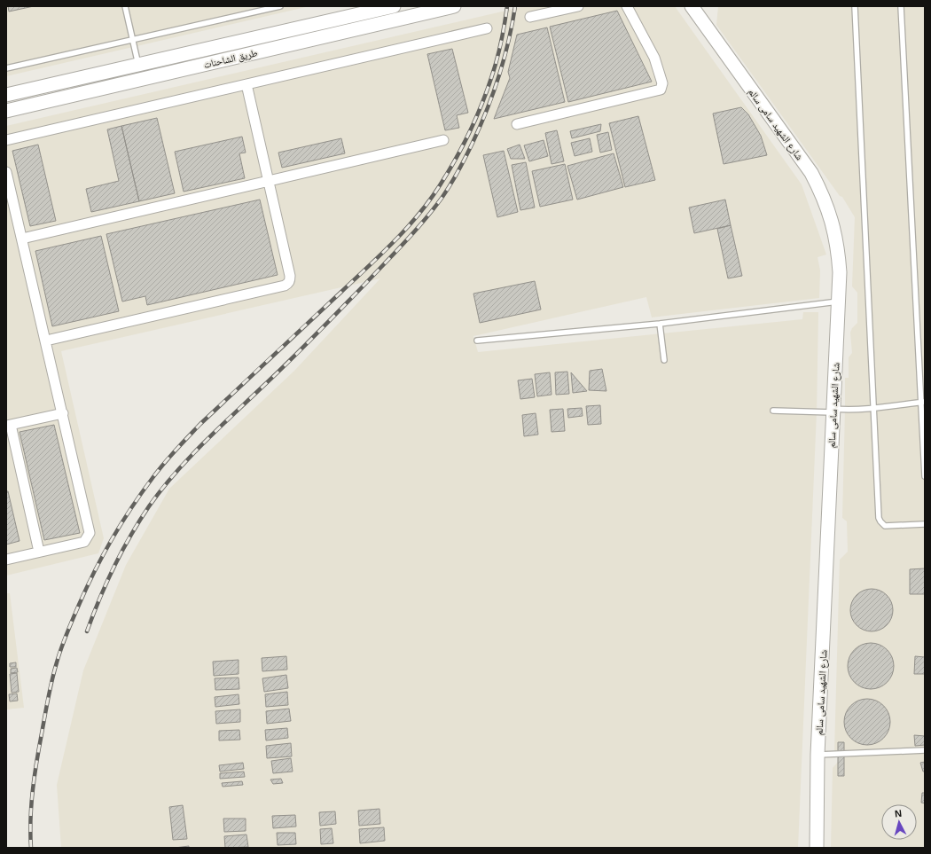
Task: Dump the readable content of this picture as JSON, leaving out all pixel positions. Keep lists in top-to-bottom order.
{
  "streets": {
    "main road": ["طريق الشاحنات", "شارع الشهيد سامى سالم"]
  },
  "north": "top"
}
